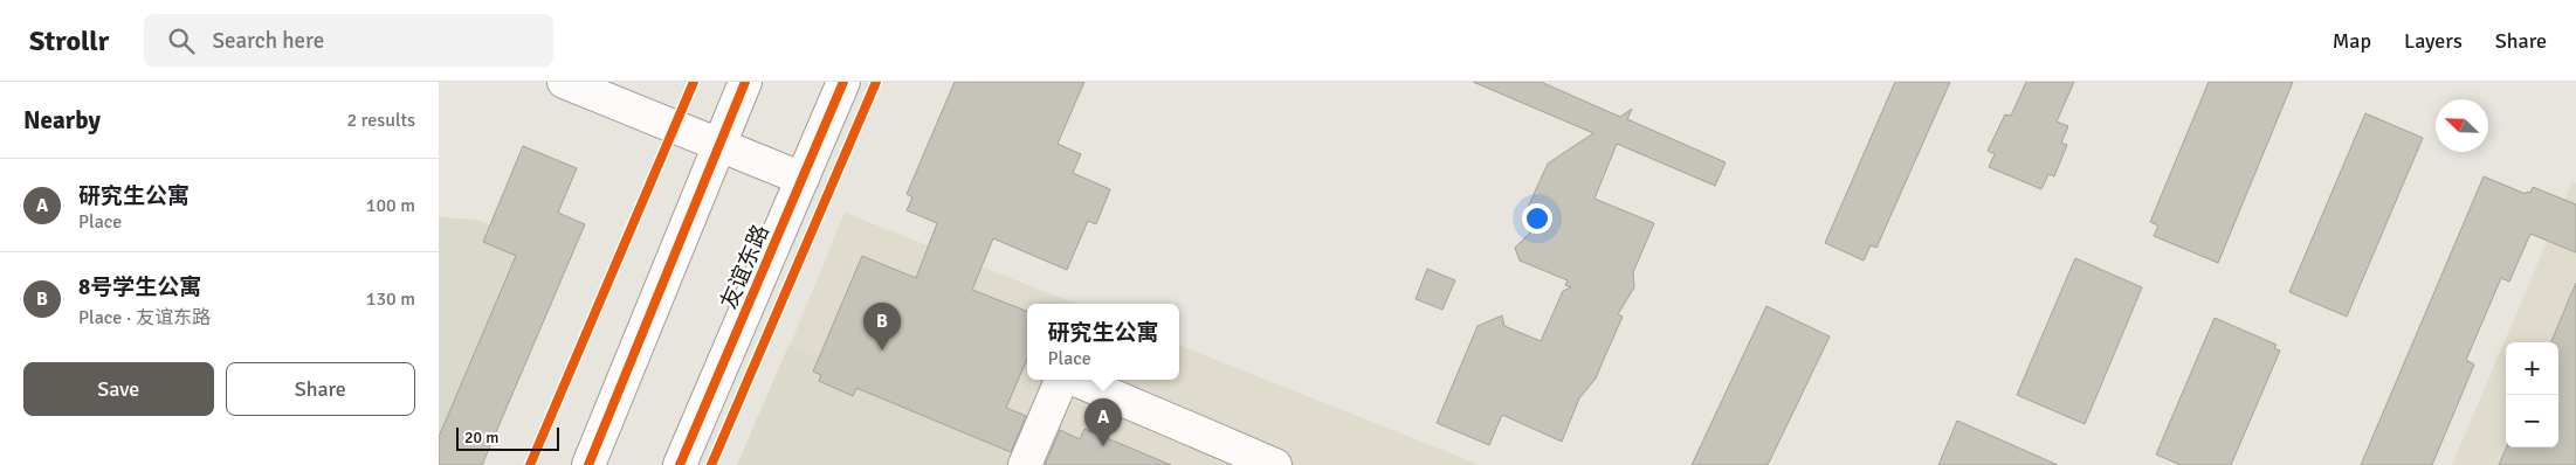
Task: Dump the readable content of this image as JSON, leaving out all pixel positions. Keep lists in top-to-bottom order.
{
  "streets": {
    "main road": ["友谊东路"]
  },
  "scale_bar": "20 m",
  "north": "top left",
  "page": {
    "header": "Strollr",
    "search": "Search here",
    "nav": ["Map", "Layers", "Share"],
    "heading": ["Nearby", "2 results"],
    "list": [
      {
        "mark": "A",
        "name": "研究生公寓",
        "note": "Place",
        "value": "100 m"
      },
      {
        "mark": "B",
        "name": "8号学生公寓",
        "note": "Place · 友谊东路",
        "value": "130 m"
      }
    ],
    "pins": ["B", "A"],
    "popup": ["研究生公寓", "Place"],
    "map_buttons": ["+", "−"],
    "buttons": ["Save", "Share"],
    "scale": "20 m"
  }
}
